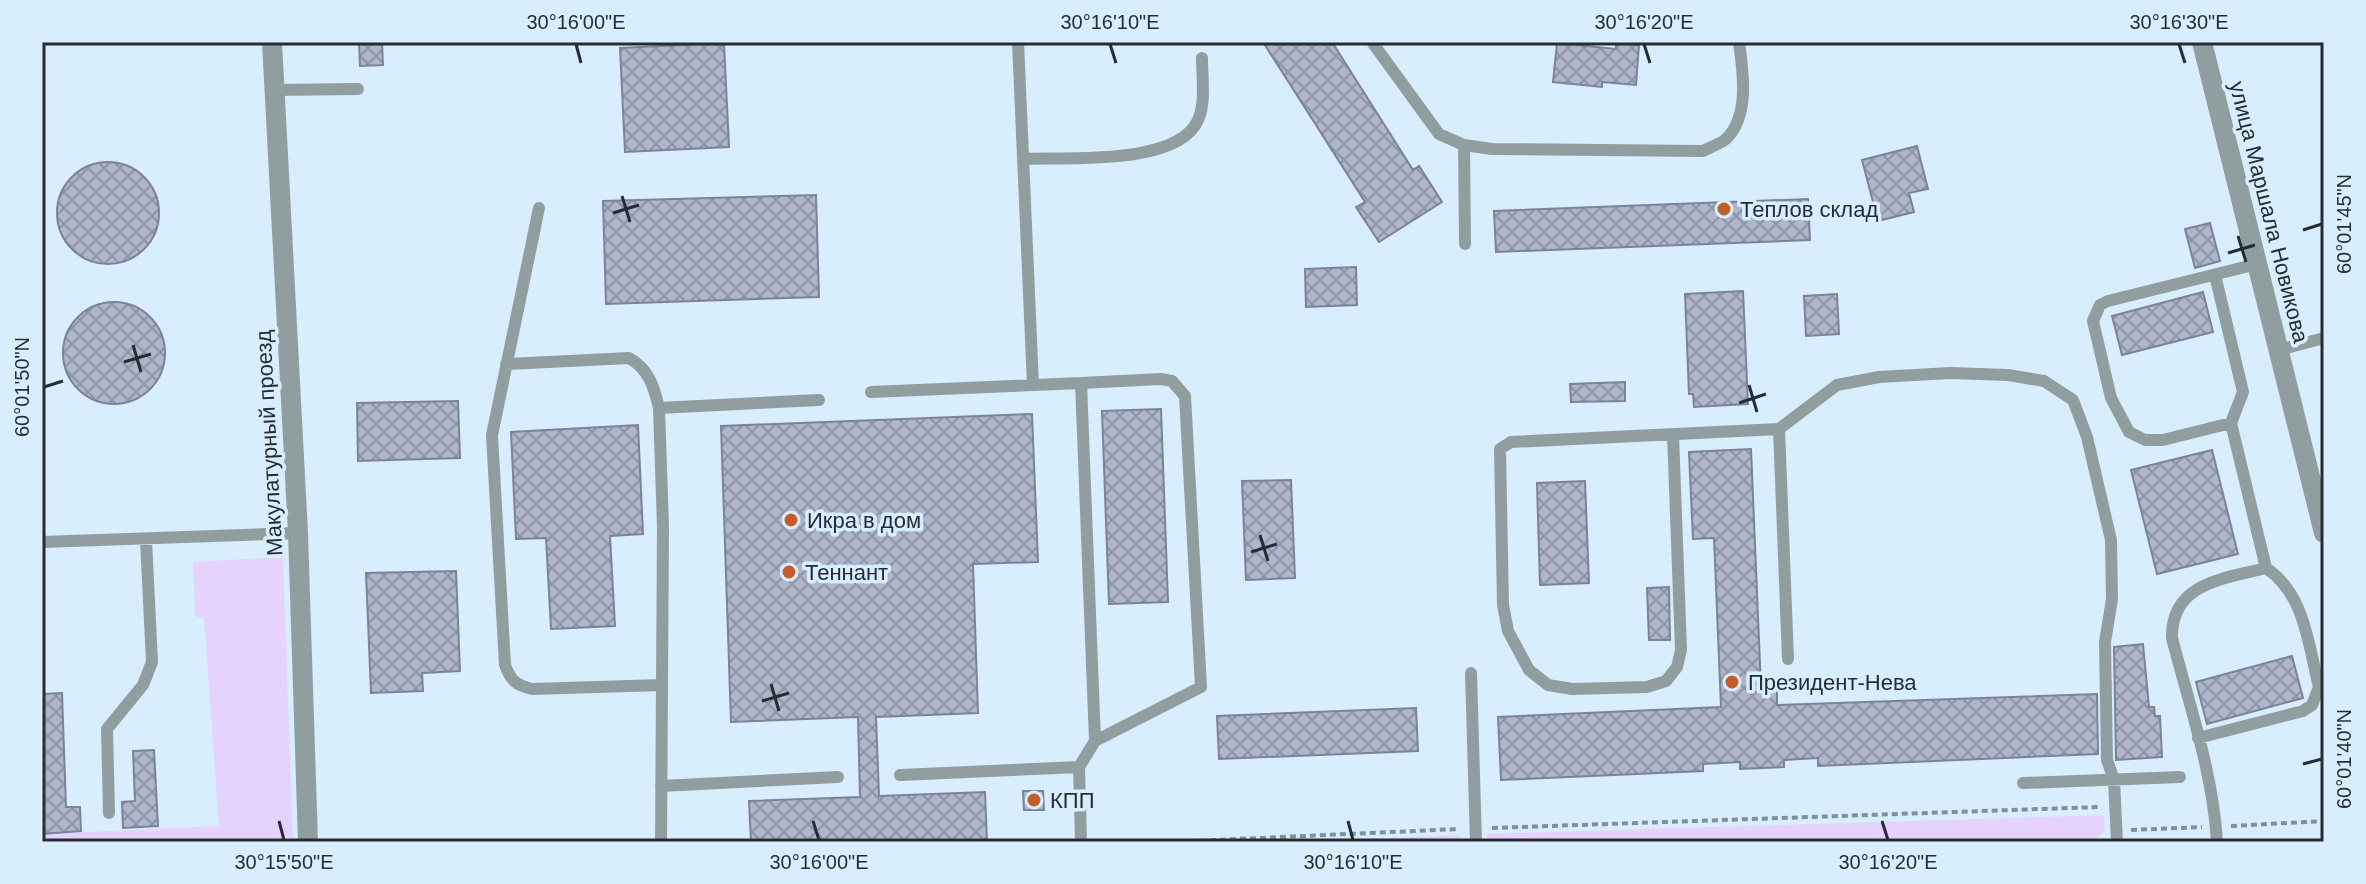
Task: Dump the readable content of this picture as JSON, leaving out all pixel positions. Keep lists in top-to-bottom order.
{
  "streets": {
    "street": ["улица Маршала Новикова", "Макулатурный проезд"]
  },
  "places": [
    "Теплов склад",
    "Икра в дом",
    "Теннант",
    "Президент-Нева",
    "КПП"
  ],
  "coordinates": [
    "30°16'00\"E",
    "30°16'10\"E",
    "30°16'20\"E",
    "30°16'30\"E",
    "60°01'45\"N",
    "60°01'50\"N",
    "60°01'40\"N",
    "30°15'50\"E"
  ]
}
